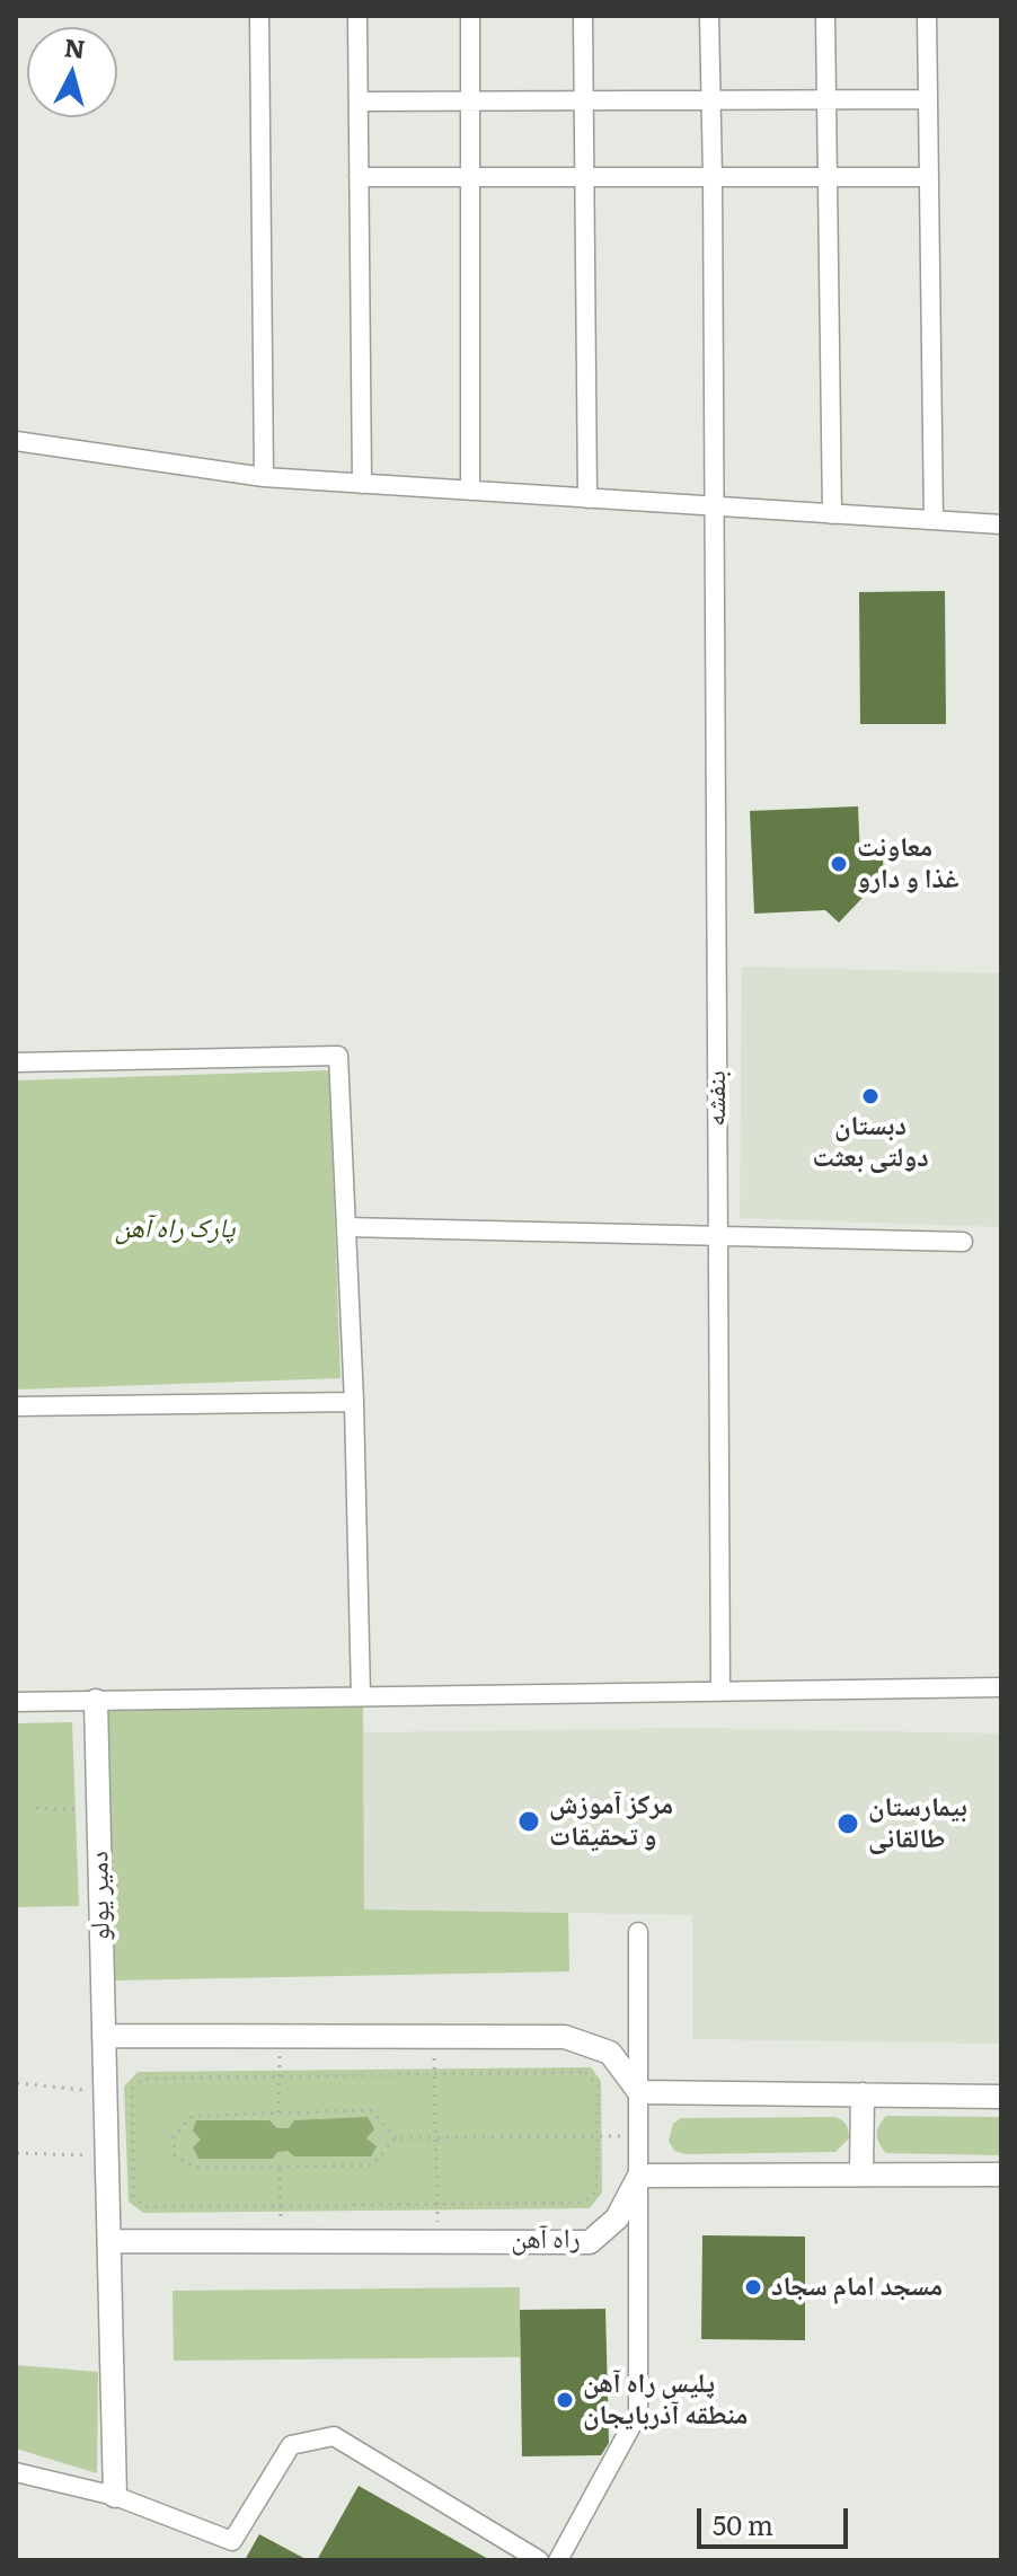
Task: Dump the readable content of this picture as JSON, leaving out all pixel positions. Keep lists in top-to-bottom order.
{
  "streets": {
    "street": ["بنفشه", "دمیر یولو", "راه آهن"]
  },
  "crossings": [
    ["دمیر یولو", "راه آهن"]
  ],
  "parks": ["پارک راه آهن"],
  "places": [
    "معاونت غذا و دارو",
    "دبستان دولتی بعثت",
    "مرکز آموزش و تحقیقات",
    "بیمارستان طالقانی",
    "مسجد امام سجاد",
    "پلیس راه آهن منطقه آذربایجان"
  ],
  "scale_bar": "50 m",
  "north": "top"
}
